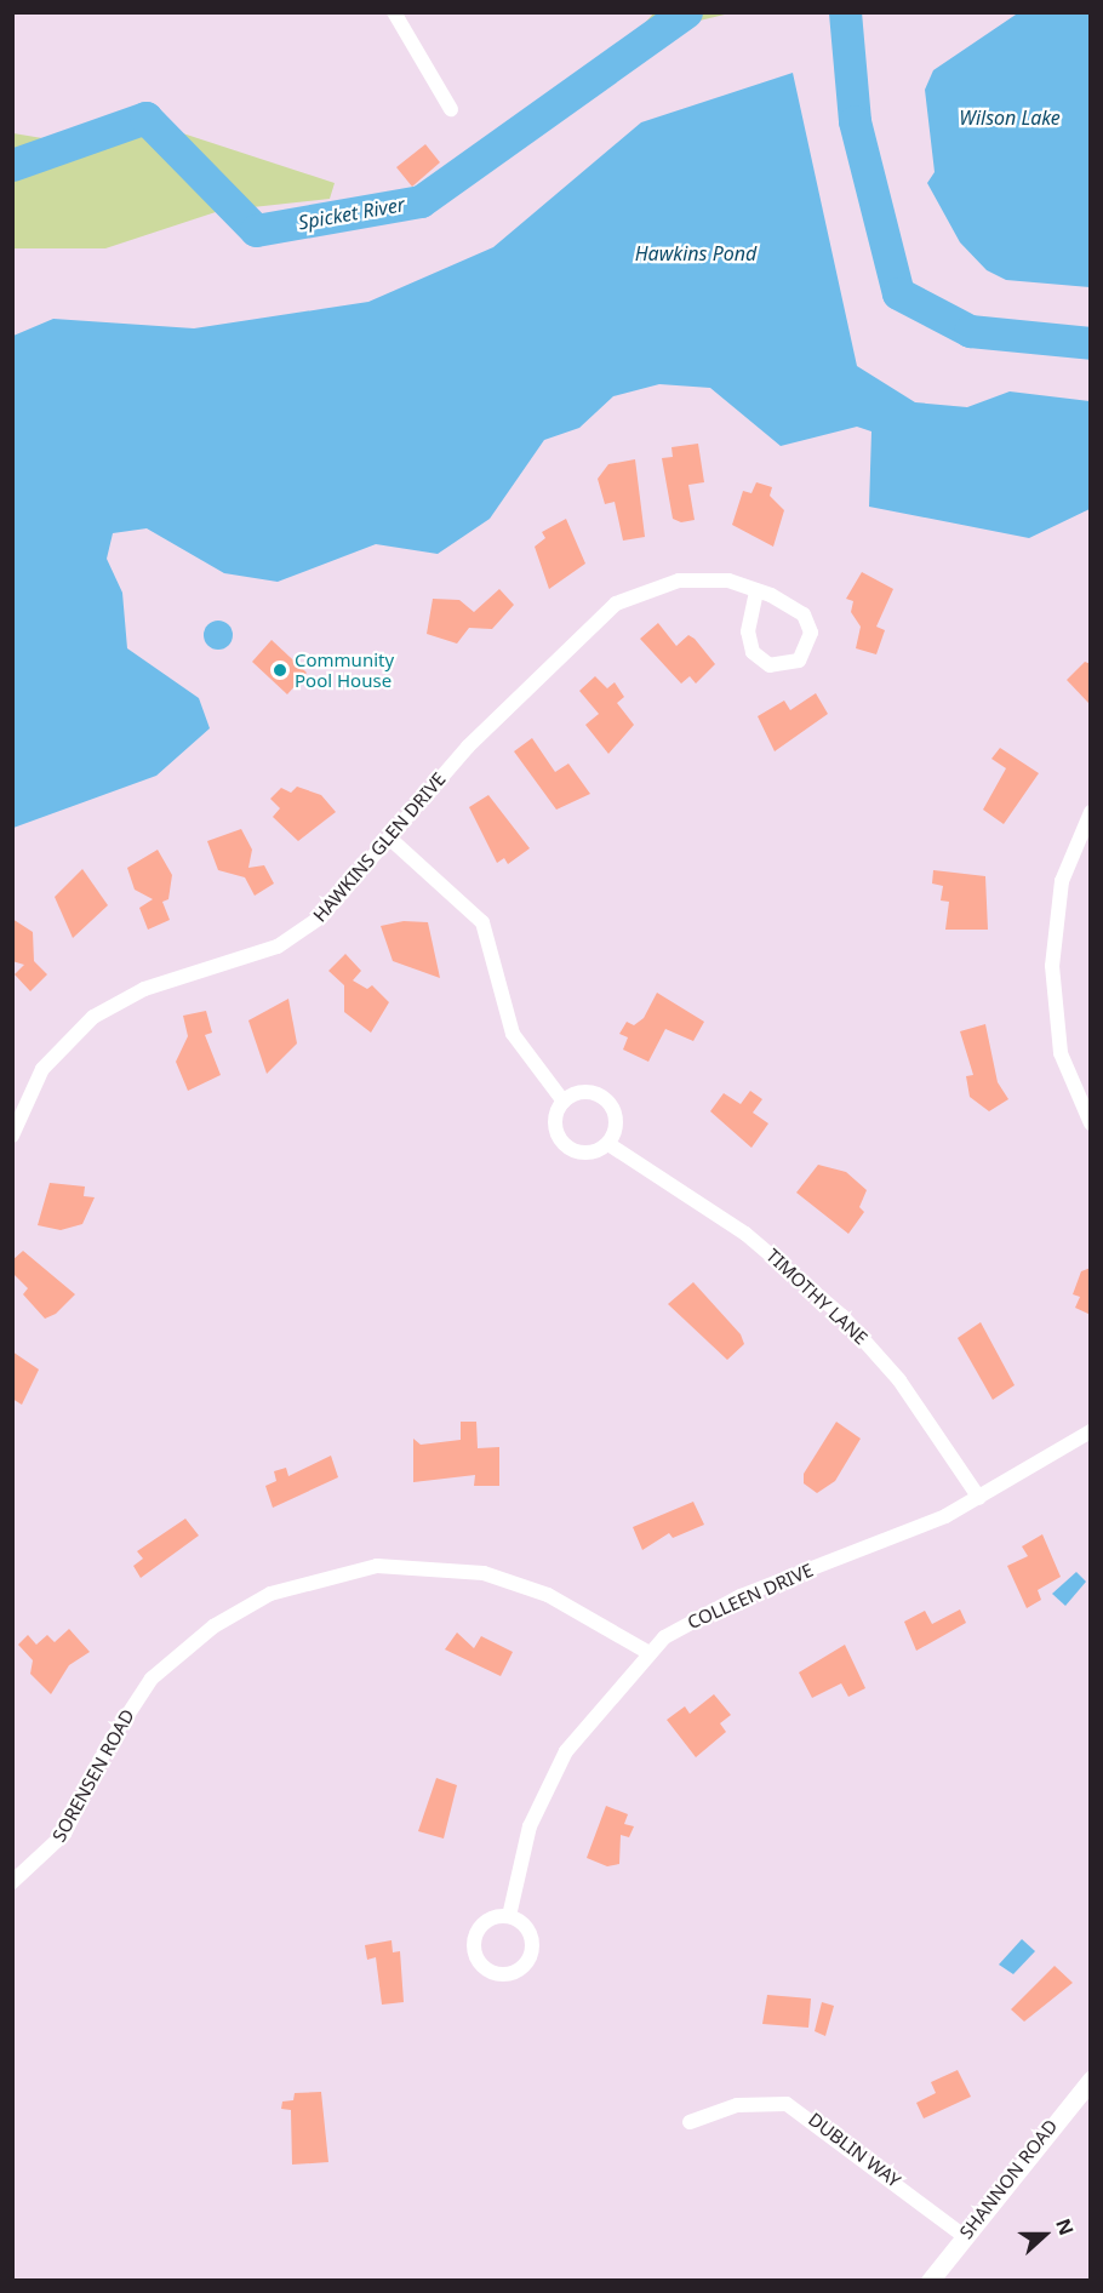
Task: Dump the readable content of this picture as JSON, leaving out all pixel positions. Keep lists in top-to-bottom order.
{
  "streets": {
    "street": [
      "HAWKINS GLEN DRIVE",
      "TIMOTHY LANE",
      "COLLEEN DRIVE",
      "SORENSEN ROAD",
      "DUBLIN WAY",
      "SHANNON ROAD"
    ]
  },
  "crossings": [
    ["TIMOTHY LANE", "COLLEEN DRIVE"],
    ["COLLEEN DRIVE", "SORENSEN ROAD"],
    ["DUBLIN WAY", "SHANNON ROAD"]
  ],
  "water": ["Wilson Lake", "Spicket River", "Hawkins Pond"],
  "places": ["Community Pool House"],
  "north": "right"
}
